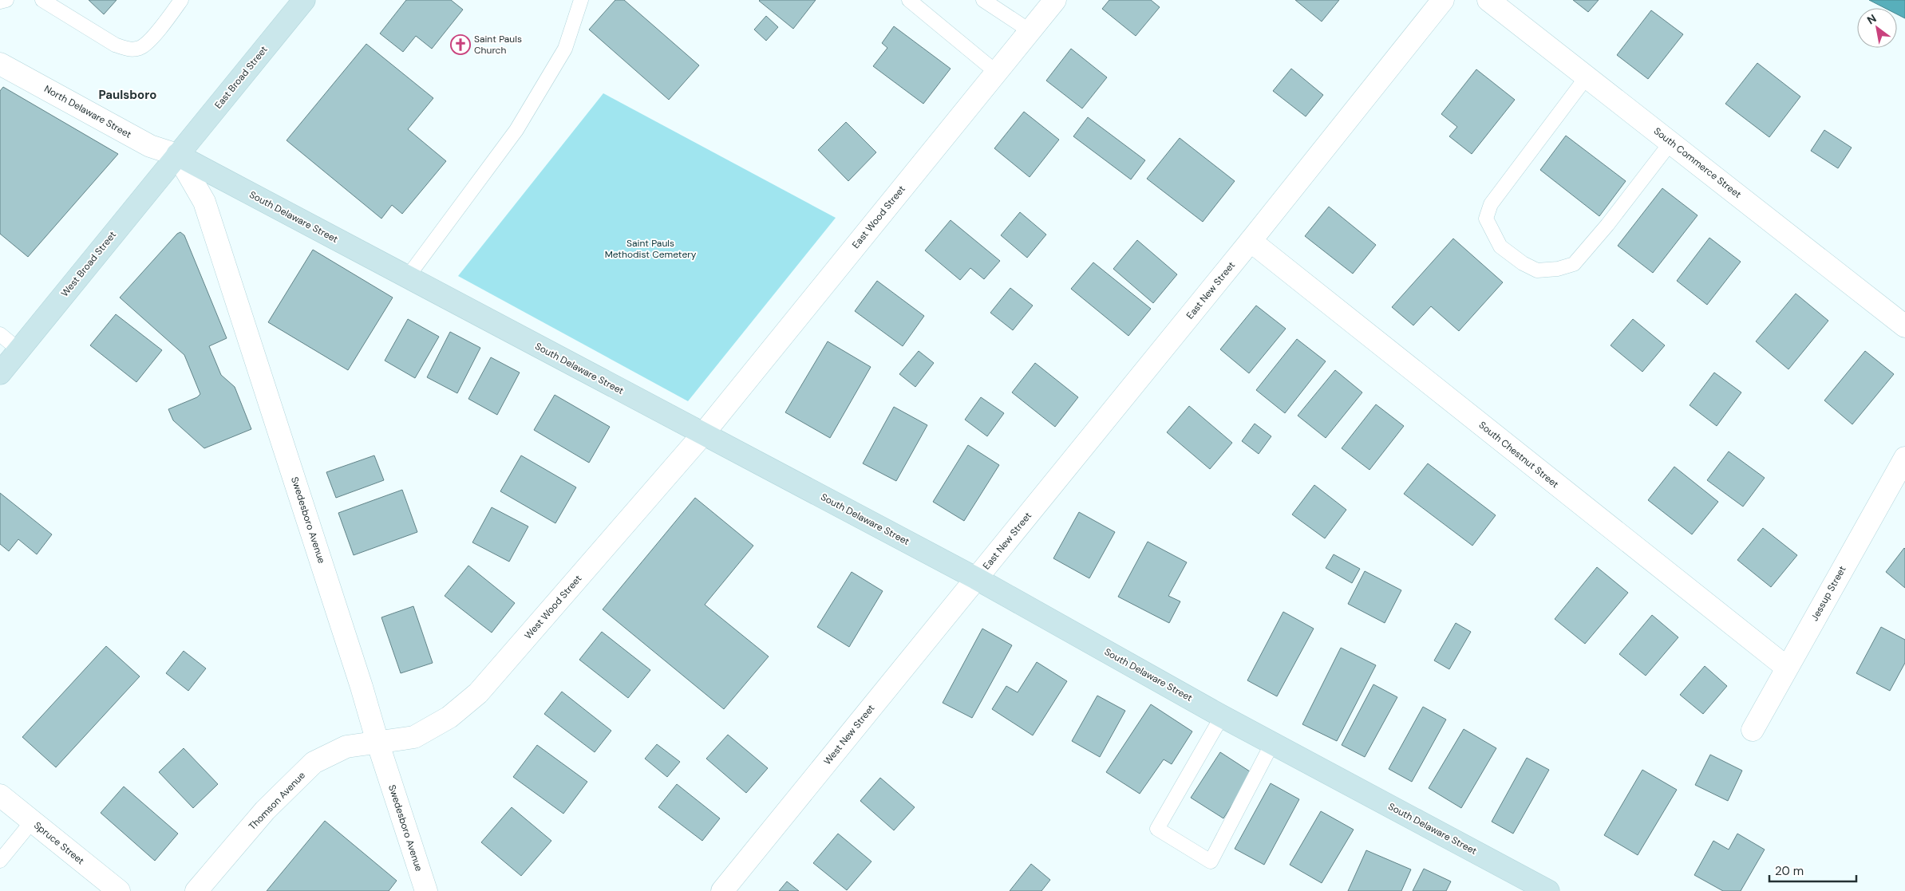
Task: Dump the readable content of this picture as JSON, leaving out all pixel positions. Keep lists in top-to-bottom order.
{
  "streets": {
    "main road": ["East Broad Street", "South Delaware Street", "West Broad Street"],
    "street": [
      "North Delaware Street",
      "South Commerce Street",
      "East Wood Street",
      "East New Street",
      "South Chestnut Street",
      "Swedesboro Avenue",
      "Jessup Street",
      "West Wood Street",
      "West New Street",
      "Thomson Avenue",
      "Spruce Street"
    ]
  },
  "crossings": [
    ["East Broad Street", "North Delaware Street"],
    ["East Broad Street", "South Delaware Street"],
    ["East Broad Street", "West Broad Street"],
    ["East Broad Street", "Swedesboro Avenue"],
    ["North Delaware Street", "South Delaware Street"],
    ["North Delaware Street", "West Broad Street"],
    ["North Delaware Street", "Swedesboro Avenue"],
    ["South Delaware Street", "East Wood Street"],
    ["South Delaware Street", "West Broad Street"],
    ["South Delaware Street", "East New Street"],
    ["South Delaware Street", "Swedesboro Avenue"],
    ["South Delaware Street", "West Wood Street"],
    ["South Delaware Street", "West New Street"],
    ["East Wood Street", "West Wood Street"],
    ["West Broad Street", "Swedesboro Avenue"],
    ["East New Street", "South Chestnut Street"],
    ["East New Street", "West New Street"],
    ["South Chestnut Street", "Jessup Street"],
    ["Swedesboro Avenue", "West Wood Street"],
    ["Swedesboro Avenue", "Thomson Avenue"],
    ["West Wood Street", "Thomson Avenue"]
  ],
  "districts": ["Paulsboro"],
  "parks": ["Saint Pauls Methodist Cemetery"],
  "places": {
    "church": ["Saint Pauls Church"]
  },
  "scale_bar": "20 m",
  "north": "top left"
}
